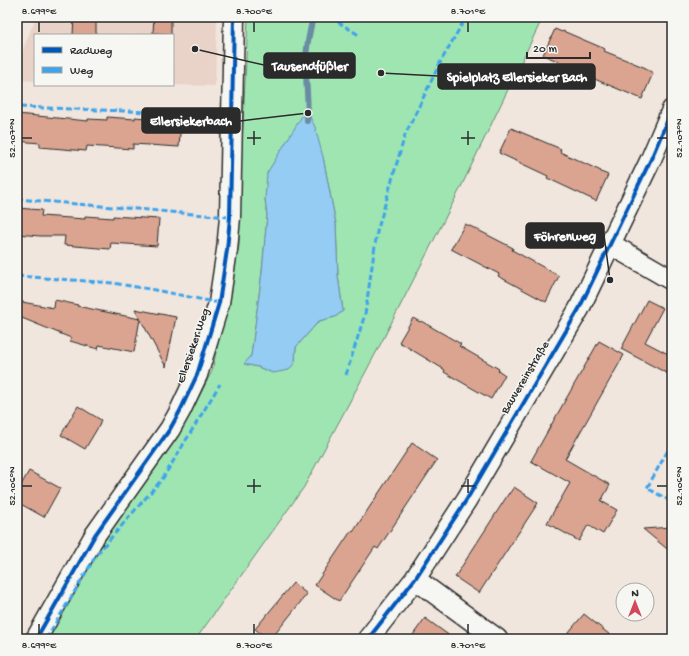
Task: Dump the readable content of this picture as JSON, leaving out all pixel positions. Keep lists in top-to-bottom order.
{
  "streets": {
    "street": ["Ellersieker Weg", "Bauvereinstraße"]
  },
  "places": [
    "Tausendfüßler",
    "Spielplatz Ellersieker Bach",
    "Ellersiekerbach",
    "Föhrenweg"
  ],
  "legend": ["Radweg", "Weg"],
  "scale_bar": "20 m",
  "north": "top",
  "coordinates": [
    "8.699°E",
    "8.700°E",
    "8.701°E",
    "52.107°N",
    "52.106°N"
  ]
}
